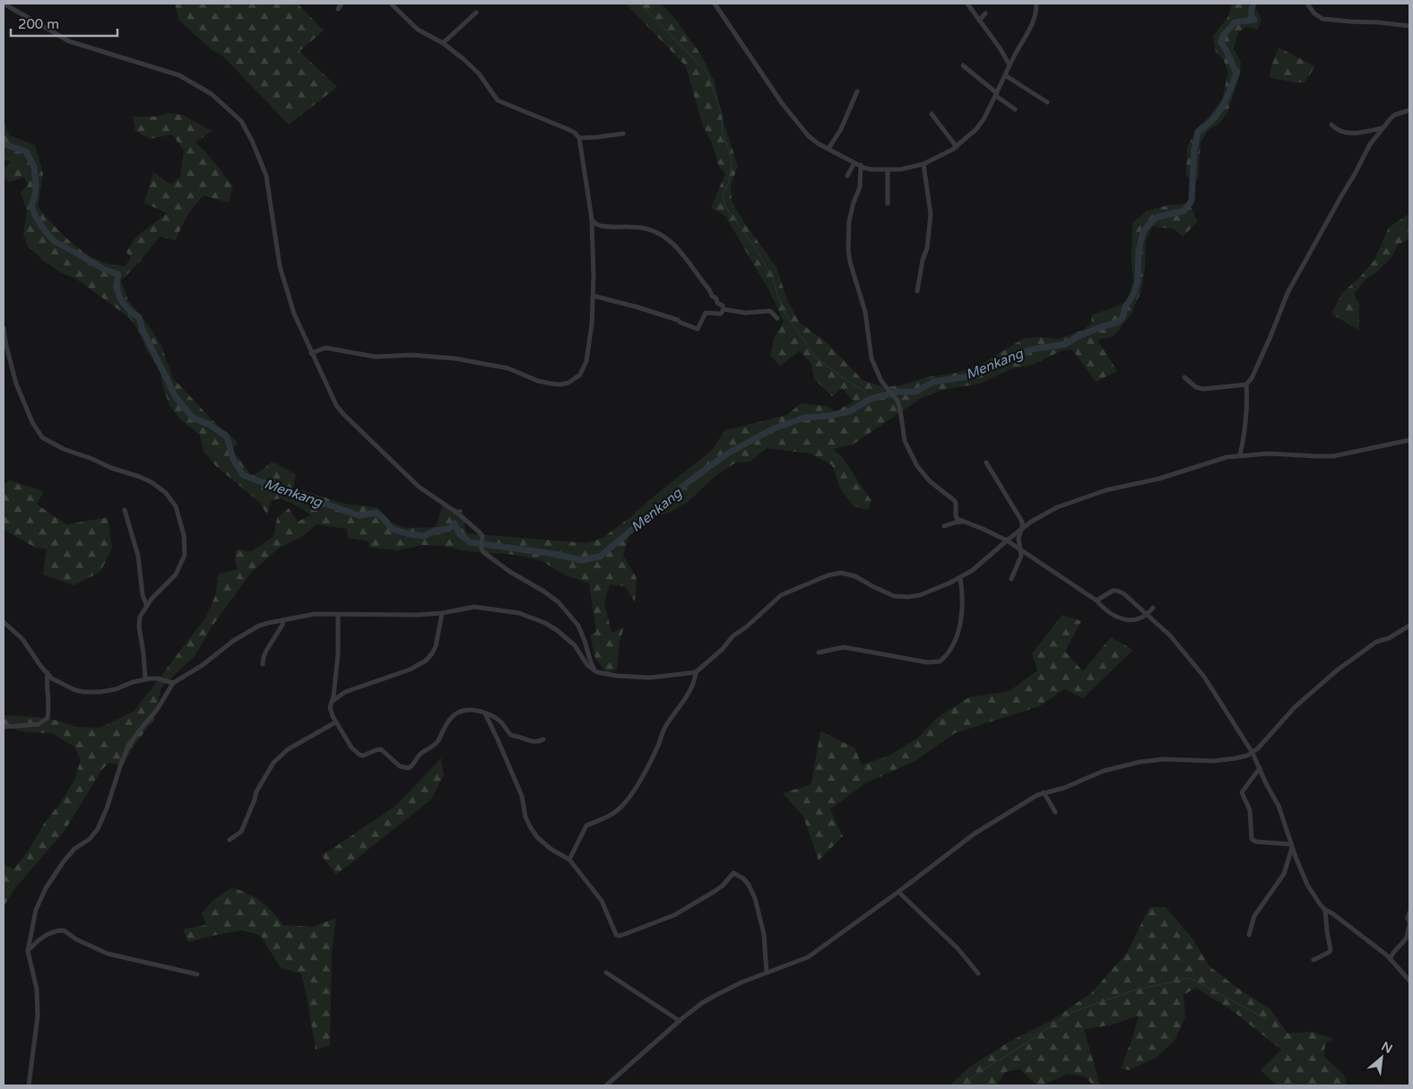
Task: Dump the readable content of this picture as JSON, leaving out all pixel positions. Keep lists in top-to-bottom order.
{
  "water": ["Menkang"],
  "scale_bar": "200 m",
  "north": "top right"
}
